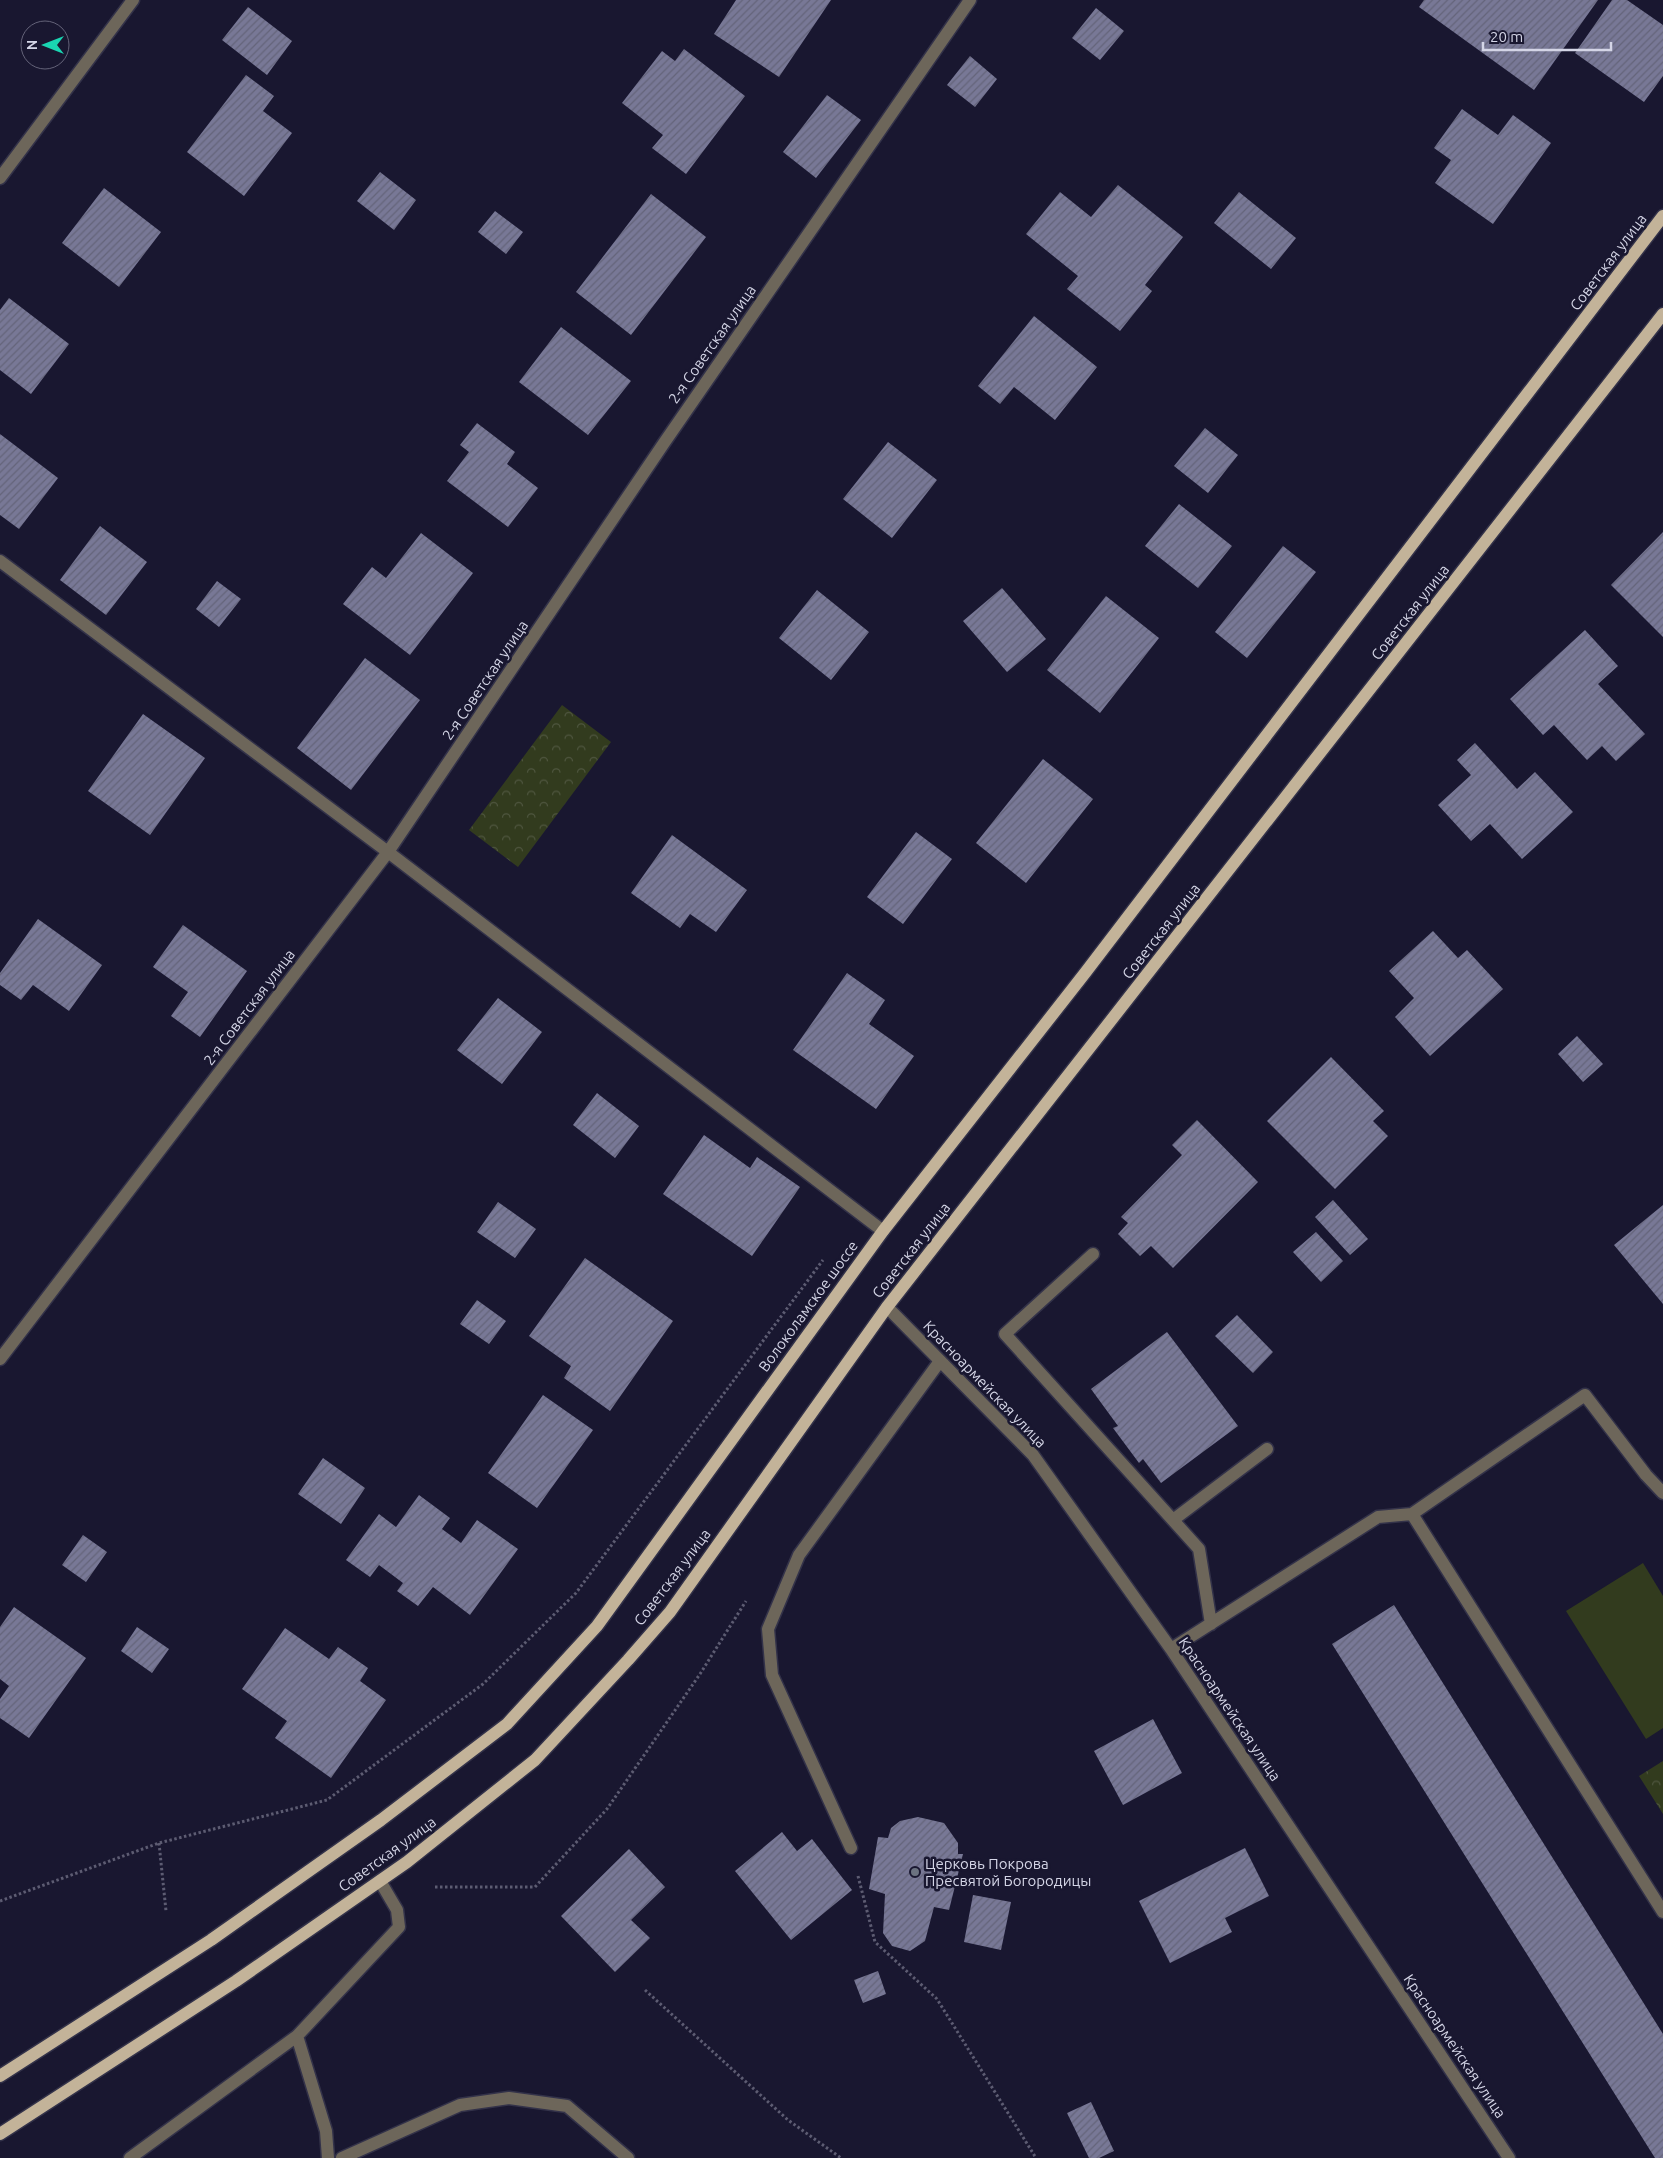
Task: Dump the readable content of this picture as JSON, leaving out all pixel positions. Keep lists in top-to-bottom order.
{
  "streets": {
    "main road": ["Советская улица", "Волоколамское шоссе"],
    "street": ["2-я Советская улица", "Красноармейская улица"]
  },
  "crossings": [
    ["Советская улица", "Волоколамское шоссе"],
    ["Советская улица", "Красноармейская улица"]
  ],
  "places": ["Церковь Покрова Пресвятой Богородицы"],
  "scale_bar": "20 m",
  "north": "left"
}
